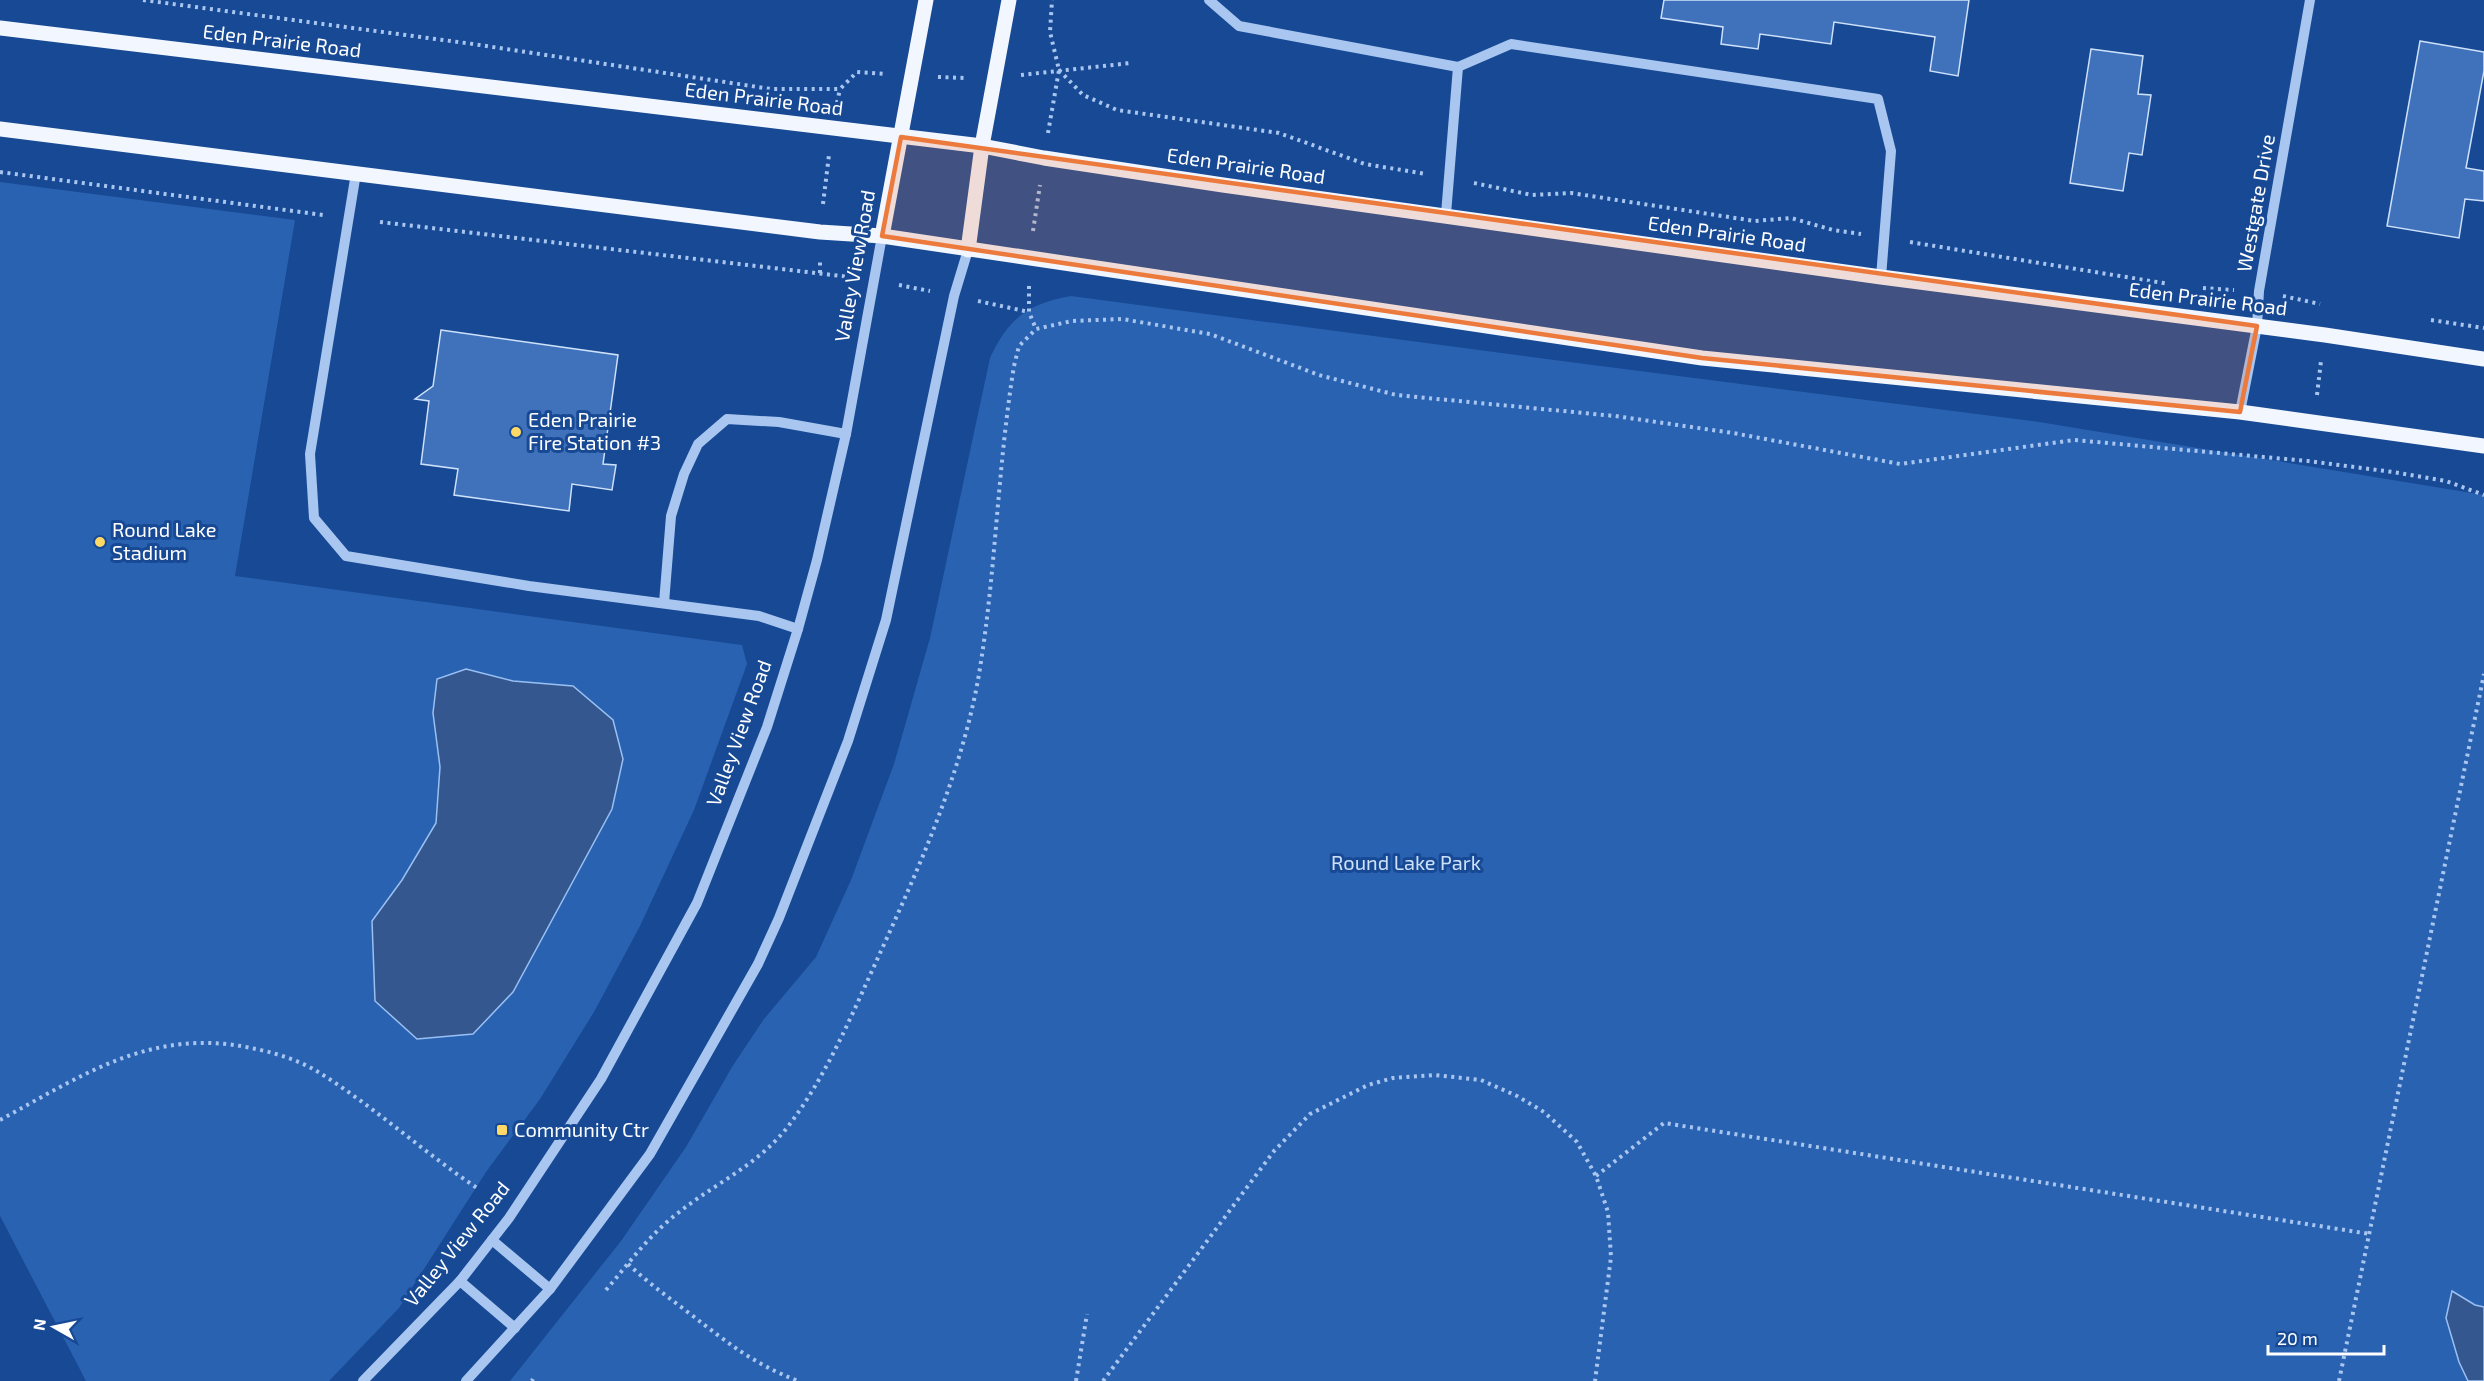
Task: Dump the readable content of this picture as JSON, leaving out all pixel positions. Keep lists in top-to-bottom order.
{
  "streets": {
    "main road": ["Eden Prairie Road", "Valley View Road"],
    "street": ["Westgate Drive"]
  },
  "crossings": [
    ["Eden Prairie Road", "Westgate Drive"],
    ["Eden Prairie Road", "Valley View Road"]
  ],
  "parks": ["Round Lake Park"],
  "places": {
    "other": ["Eden Prairie Fire Station #3", "Round Lake Stadium"],
    "transit": ["Community Ctr"]
  },
  "scale_bar": "20 m",
  "north": "left"
}
